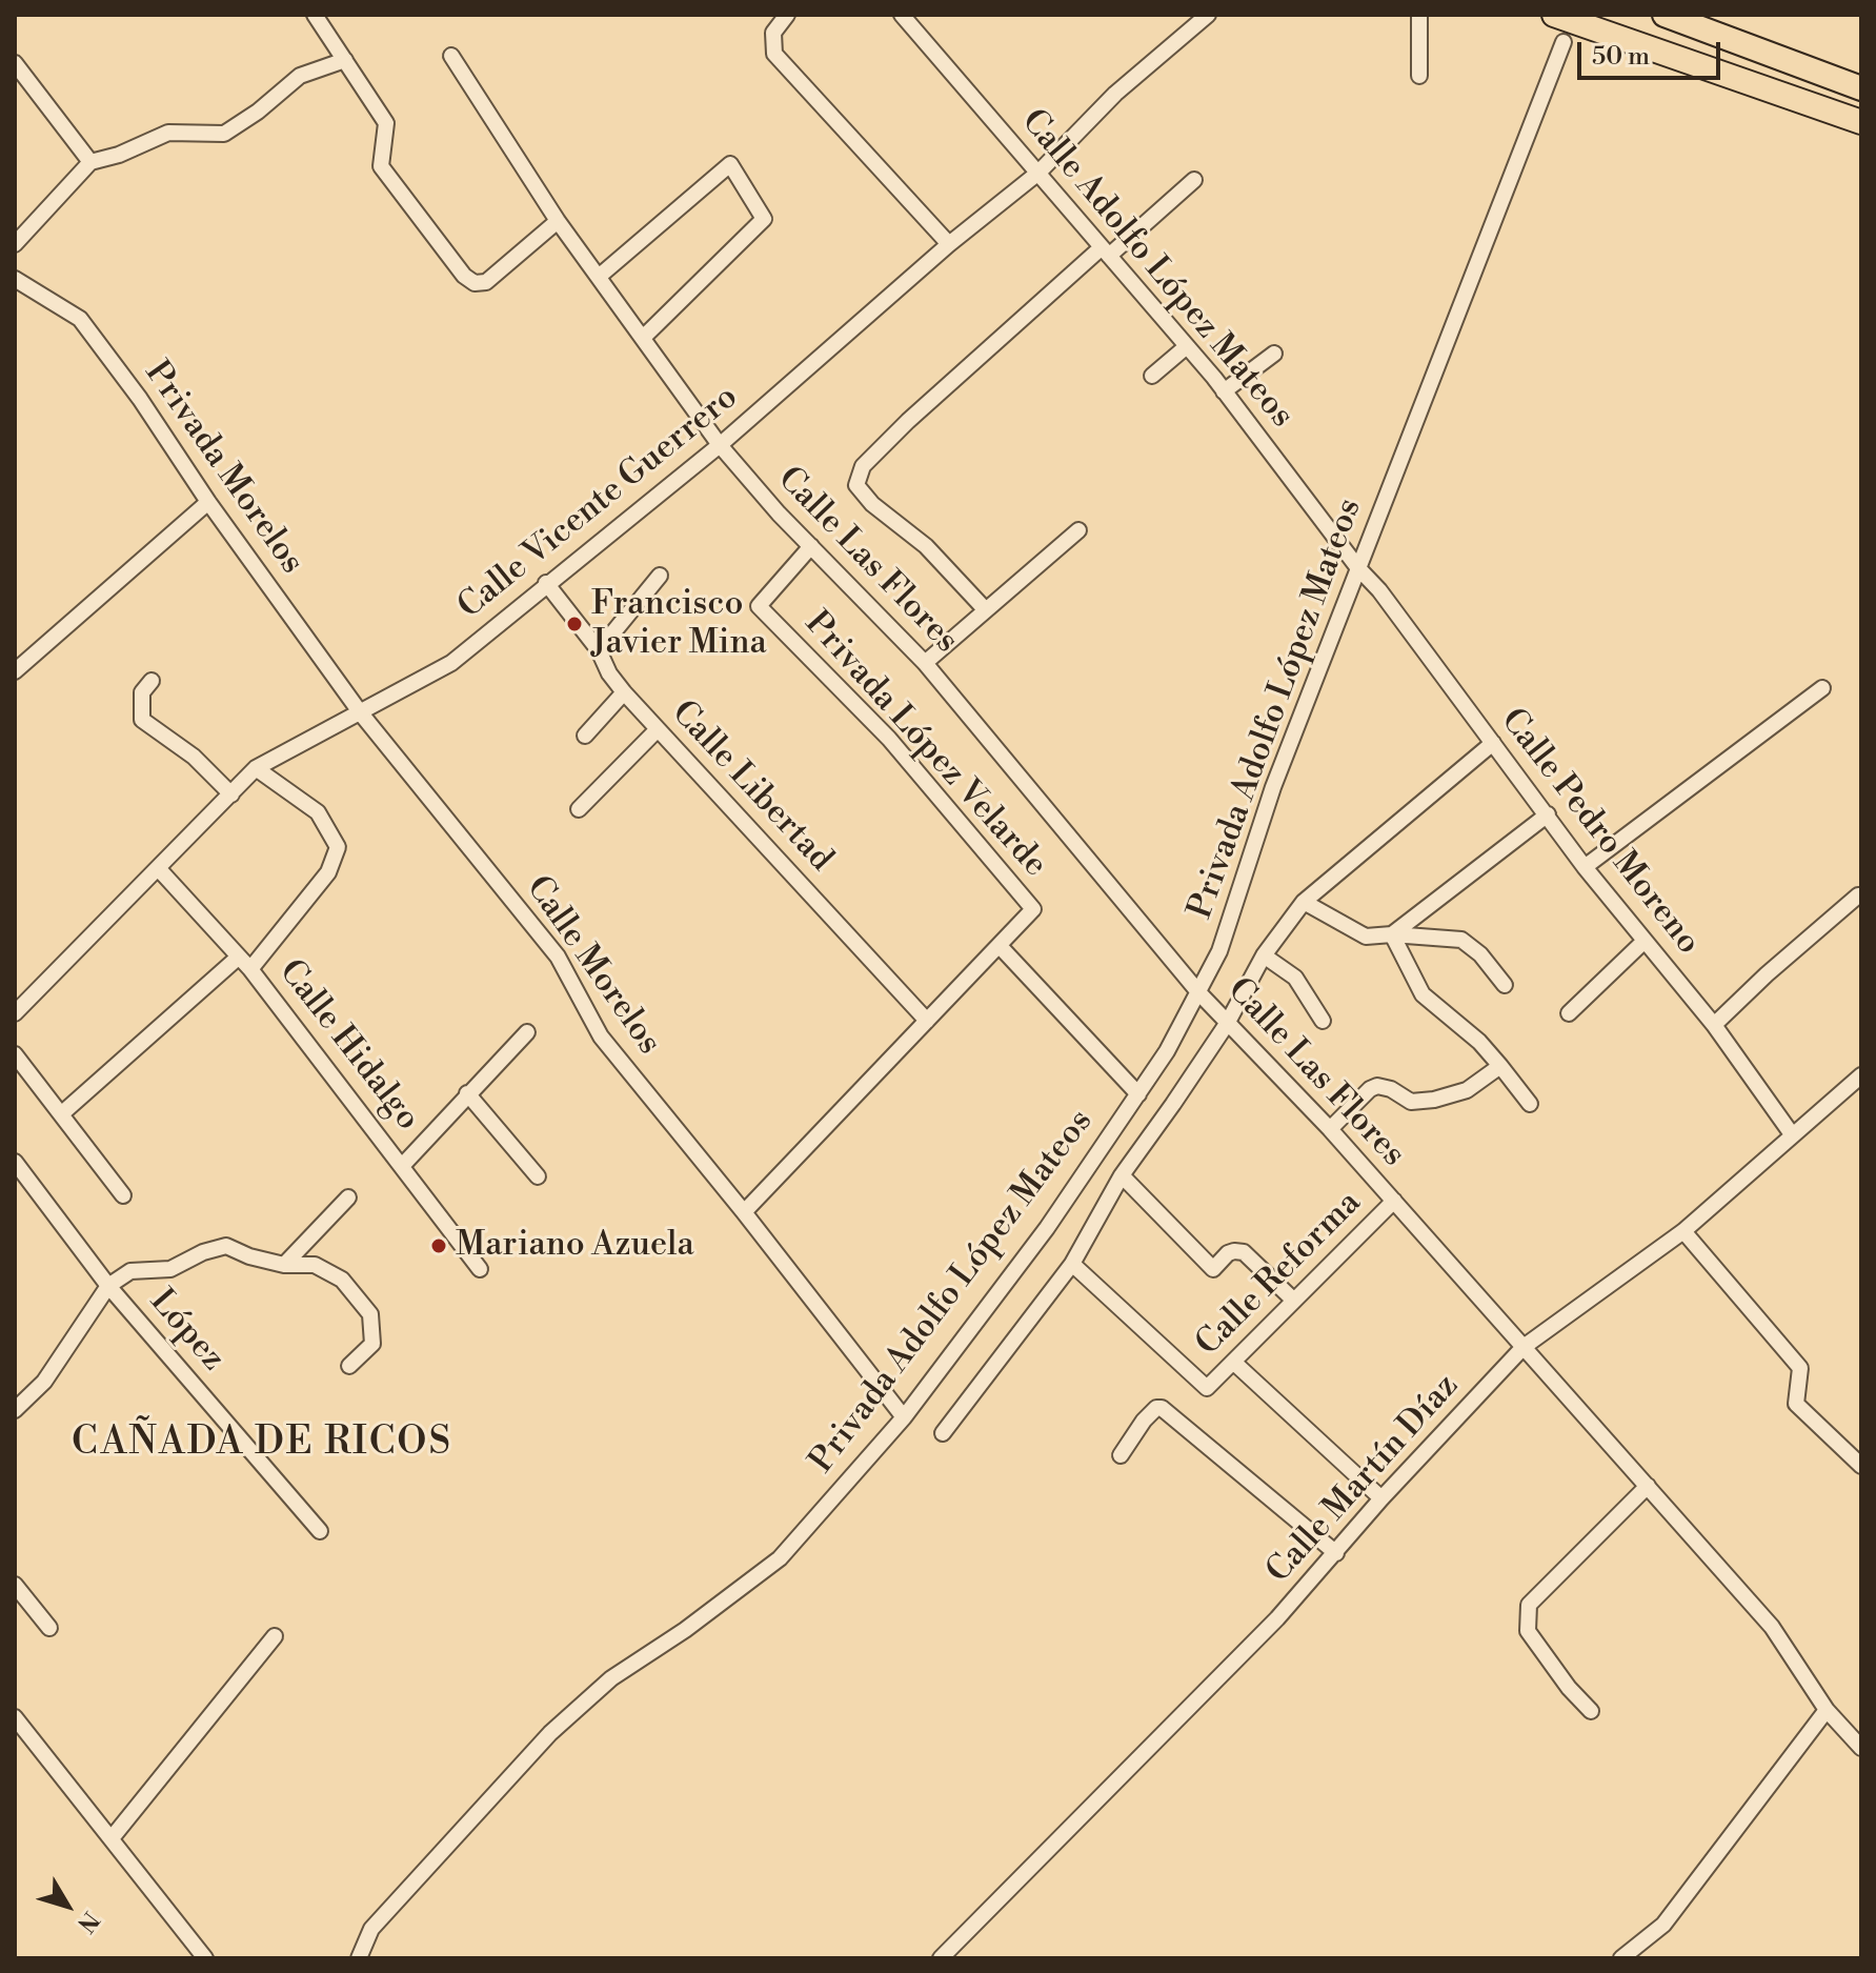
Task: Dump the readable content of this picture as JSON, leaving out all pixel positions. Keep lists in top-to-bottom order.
{
  "streets": {
    "street": [
      "Calle Adolfo López Mateos",
      "Privada Morelos",
      "Calle Vicente Guerrero",
      "Calle Las Flores",
      "Privada Adolfo López Mateos",
      "Privada López Velarde",
      "Calle Libertad",
      "Calle Pedro Moreno",
      "Calle Morelos",
      "Calle Hidalgo",
      "Calle Reforma",
      "López",
      "Calle Martín Díaz"
    ]
  },
  "crossings": [
    ["Calle Adolfo López Mateos", "Calle Vicente Guerrero"],
    ["Calle Adolfo López Mateos", "Privada Adolfo López Mateos"],
    ["Calle Adolfo López Mateos", "Calle Pedro Moreno"],
    ["Privada Morelos", "Calle Vicente Guerrero"],
    ["Privada Morelos", "Calle Morelos"],
    ["Calle Vicente Guerrero", "Calle Las Flores"],
    ["Calle Vicente Guerrero", "Calle Libertad"],
    ["Calle Vicente Guerrero", "Calle Morelos"],
    ["Calle Vicente Guerrero", "Calle Hidalgo"],
    ["Calle Las Flores", "Privada Adolfo López Mateos"],
    ["Calle Las Flores", "Privada López Velarde"],
    ["Calle Las Flores", "Calle Reforma"],
    ["Calle Las Flores", "Calle Martín Díaz"],
    ["Privada Adolfo López Mateos", "Calle Pedro Moreno"],
    ["Privada Adolfo López Mateos", "Calle Morelos"],
    ["Calle Pedro Moreno", "Calle Martín Díaz"]
  ],
  "districts": ["CAÑADA DE RICOS"],
  "places": ["Francisco Javier Mina", "Mariano Azuela"],
  "scale_bar": "50 m",
  "north": "bottom right"
}
